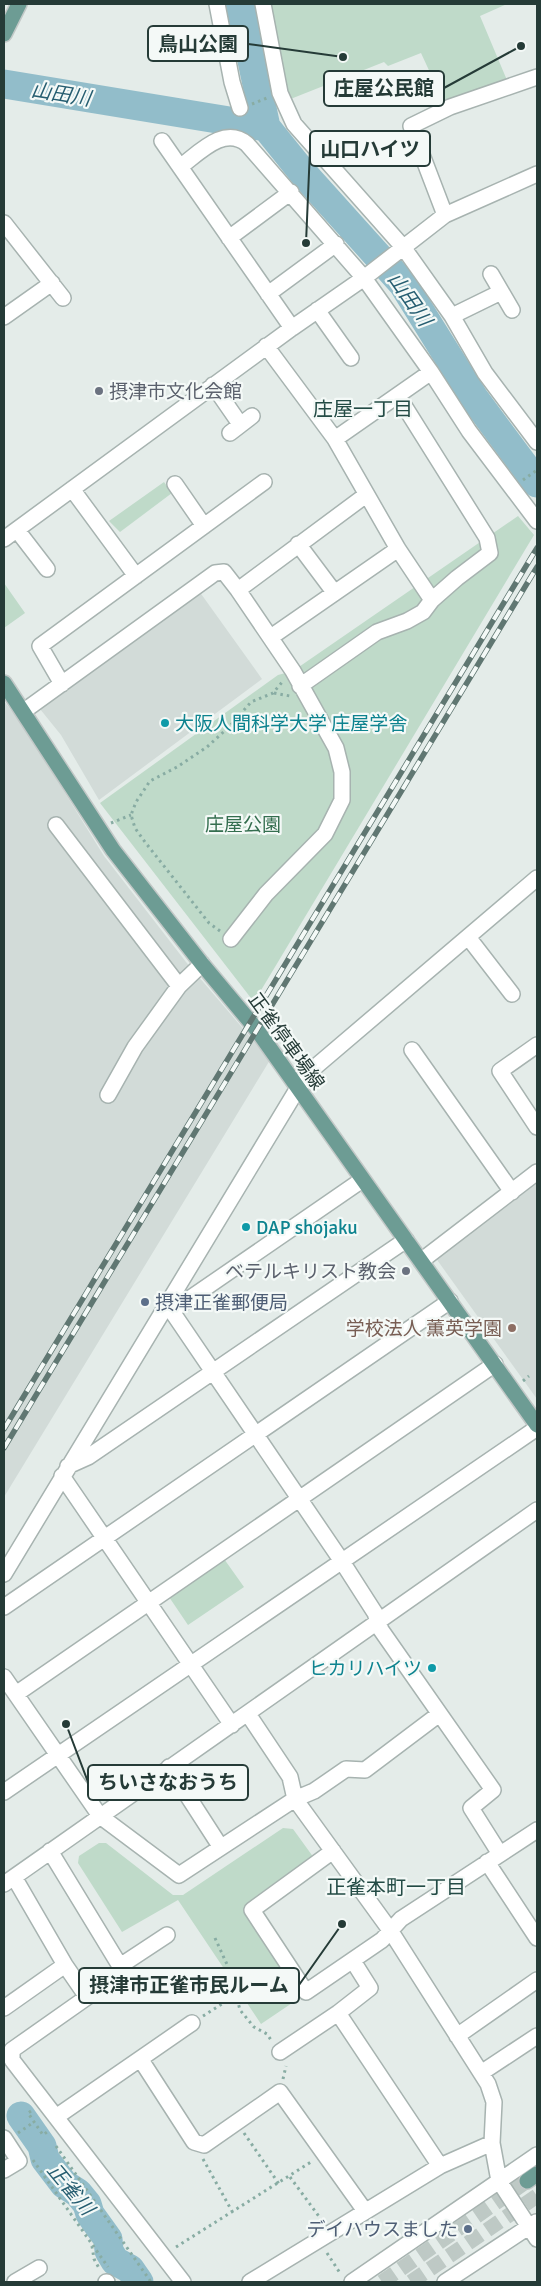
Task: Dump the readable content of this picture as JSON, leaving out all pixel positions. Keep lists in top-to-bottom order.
{
  "streets": {
    "main road": ["正雀停車場線"]
  },
  "districts": ["庄屋一丁目", "正雀本町一丁目"],
  "water": ["山田川", "正雀川"],
  "parks": ["庄屋公園"],
  "places": [
    "庄屋公民館",
    "鳥山公園",
    "山口ハイツ",
    "摂津市文化会館",
    "大阪人間科学大学 庄屋学舎",
    "DAP shojaku",
    "ベテルキリスト教会",
    "摂津正雀郵便局",
    "学校法人 薫英学園",
    "ヒカリハイツ",
    "ちいさなおうち",
    "摂津市正雀市民ルーム",
    "デイハウスました"
  ]
}
